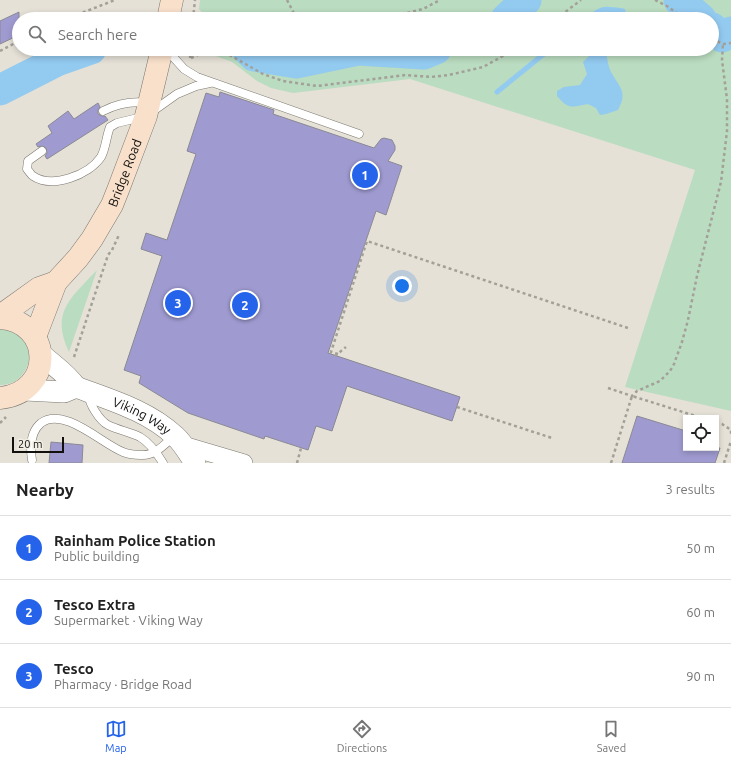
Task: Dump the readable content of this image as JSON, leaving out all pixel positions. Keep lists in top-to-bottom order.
{
  "streets": {
    "main road": ["Bridge Road"],
    "street": ["Viking Way"]
  },
  "scale_bar": "20 m",
  "page": {
    "search": "Search here",
    "pins": ["1", "3", "2"],
    "scale": "20 m",
    "heading": ["Nearby", "3 results"],
    "list": [
      {
        "mark": "1",
        "name": "Rainham Police Station",
        "note": "Public building",
        "value": "50 m"
      },
      {
        "mark": "2",
        "name": "Tesco Extra",
        "note": "Supermarket · Viking Way",
        "value": "60 m"
      },
      {
        "mark": "3",
        "name": "Tesco",
        "note": "Pharmacy · Bridge Road",
        "value": "90 m"
      }
    ],
    "nav": ["Map", "Directions", "Saved"]
  }
}
